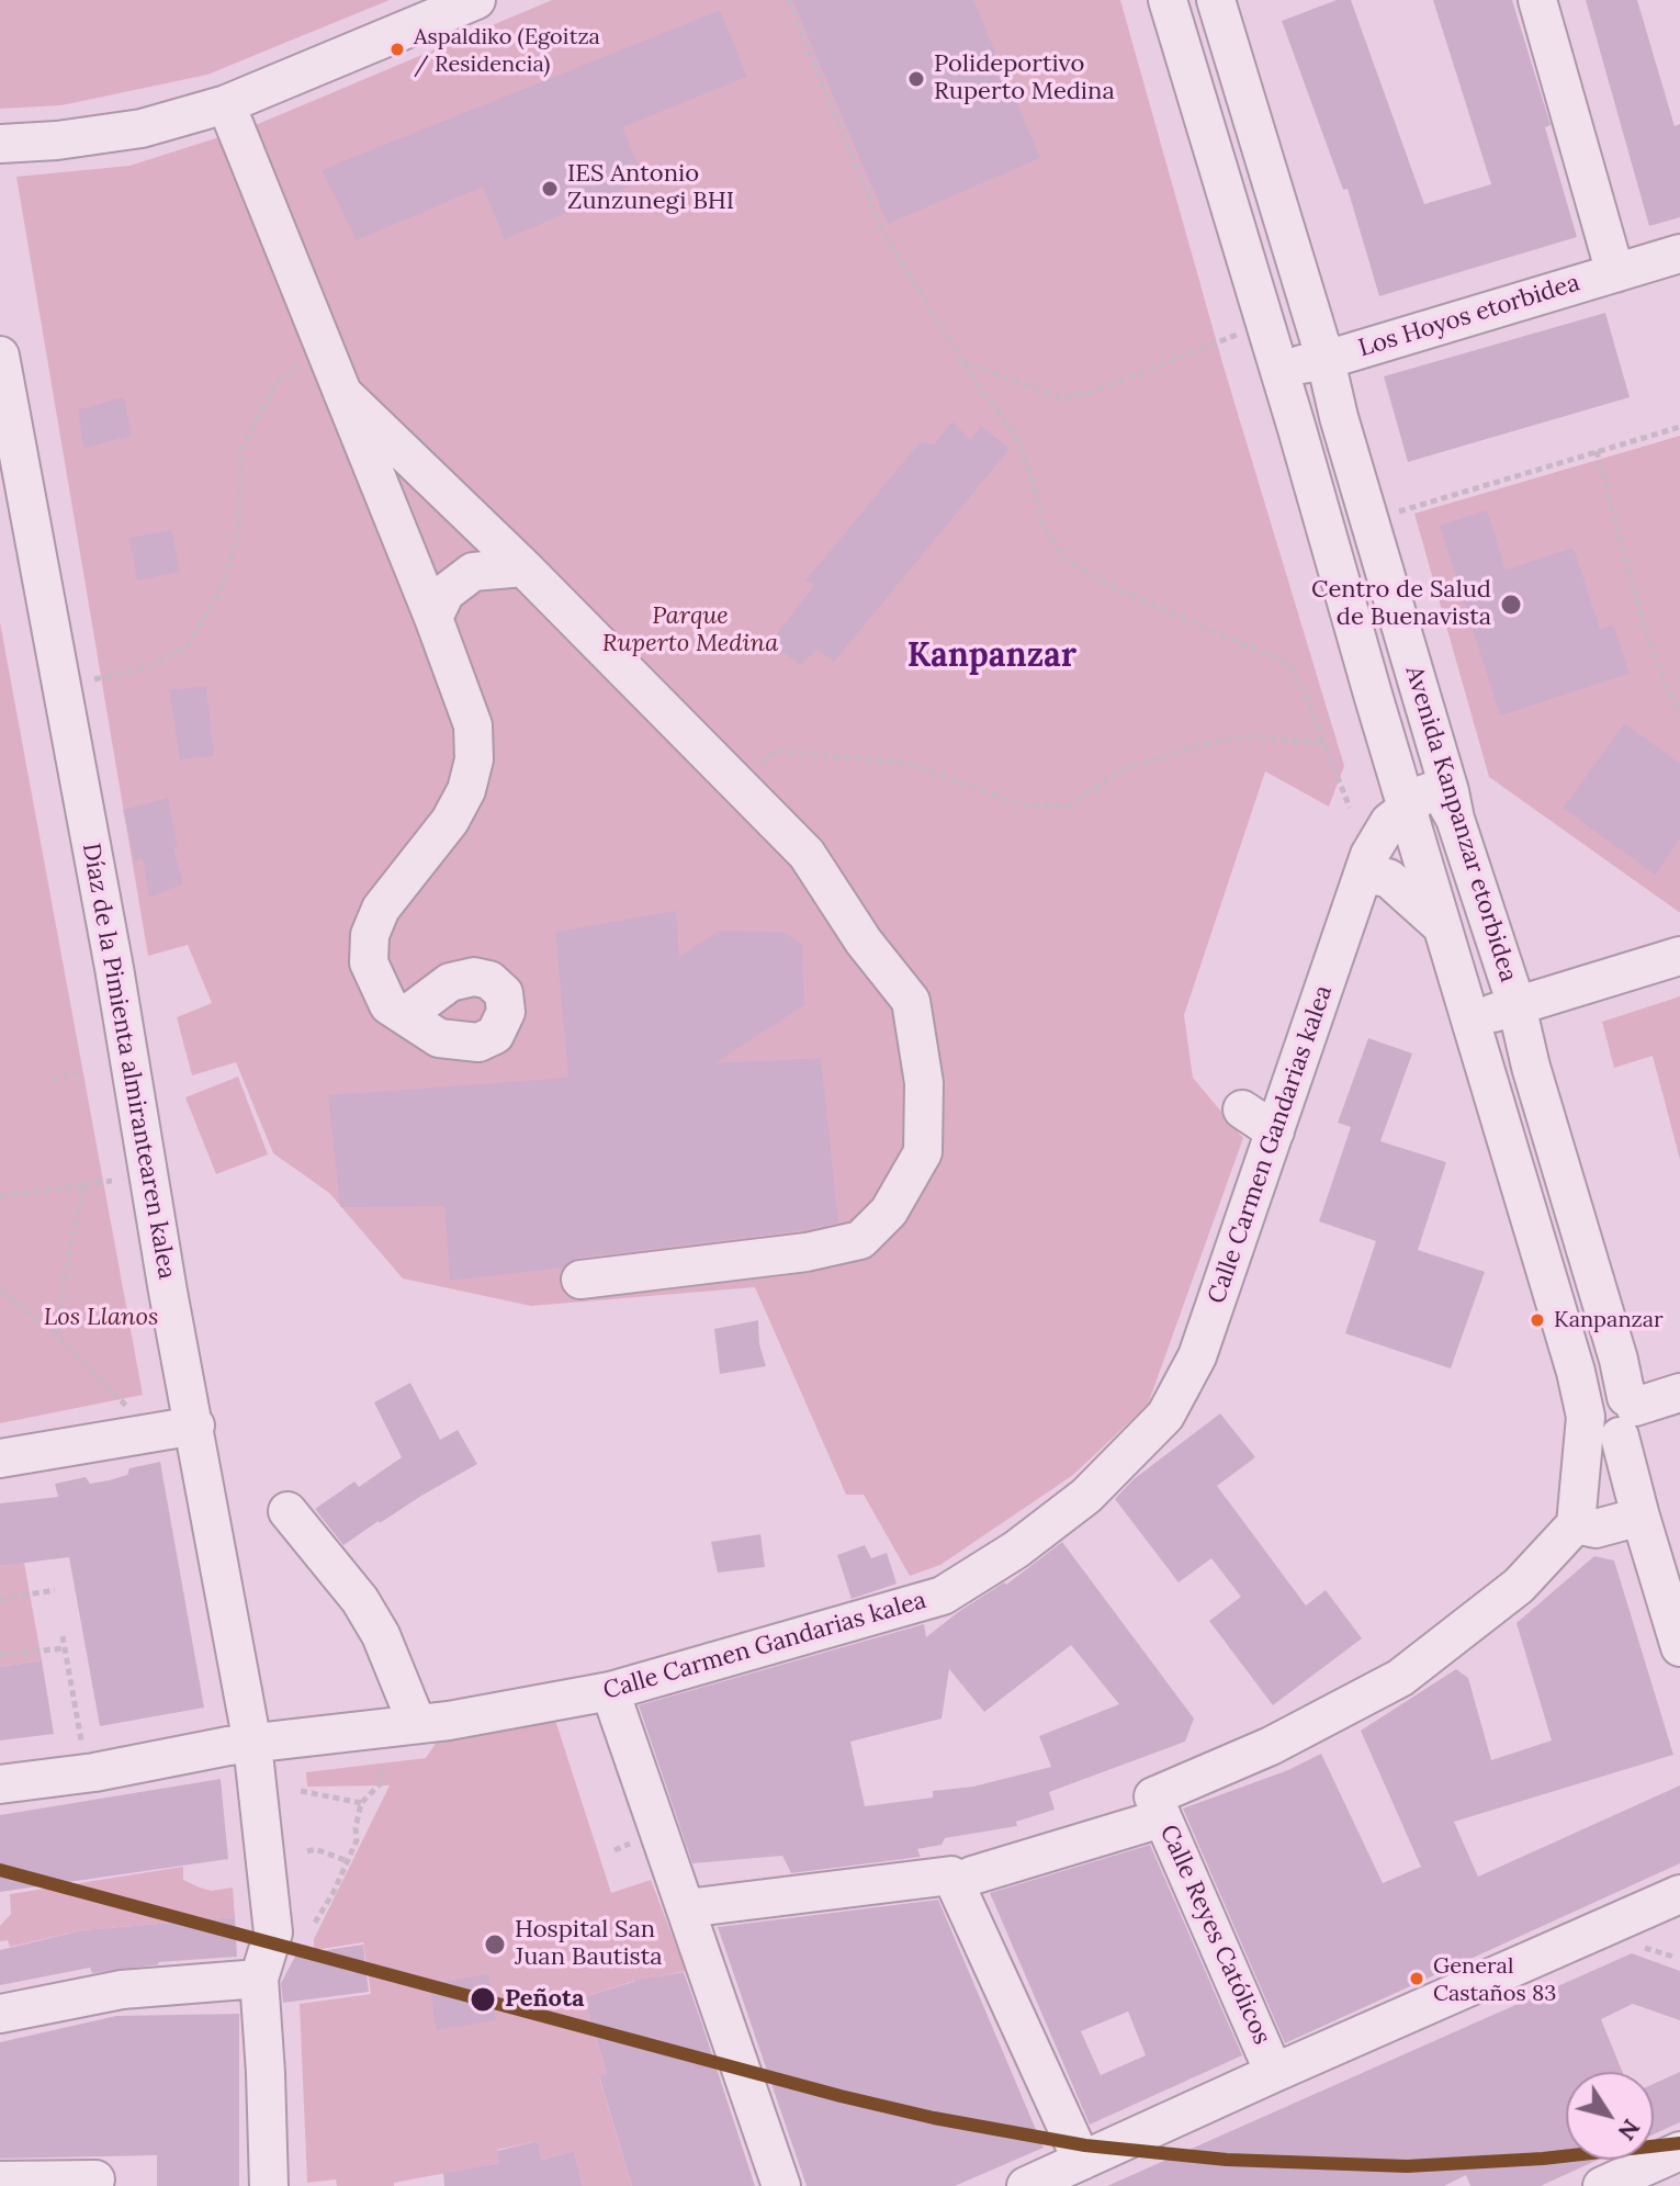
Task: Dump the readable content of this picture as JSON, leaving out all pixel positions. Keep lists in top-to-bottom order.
{
  "streets": {
    "street": [
      "Los Hoyos etorbidea",
      "Avenida Kanpanzar etorbidea",
      "Díaz de la Pimienta almirantearen kalea",
      "Calle Carmen Gandarias kalea",
      "Calle Reyes Católicos"
    ]
  },
  "crossings": [
    ["Los Hoyos etorbidea", "Avenida Kanpanzar etorbidea"],
    ["Avenida Kanpanzar etorbidea", "Calle Carmen Gandarias kalea"],
    ["Díaz de la Pimienta almirantearen kalea", "Calle Carmen Gandarias kalea"]
  ],
  "districts": ["Kanpanzar"],
  "parks": ["Parque Ruperto Medina", "Los Llanos"],
  "places": [
    "Aspaldiko (Egoitza / Residencia)",
    "Polideportivo Ruperto Medina",
    "IES Antonio Zunzunegi BHI",
    "Centro de Salud de Buenavista",
    "Kanpanzar",
    "Hospital San Juan Bautista",
    "General Castaños 83",
    "Peñota"
  ],
  "north": "bottom right"
}
